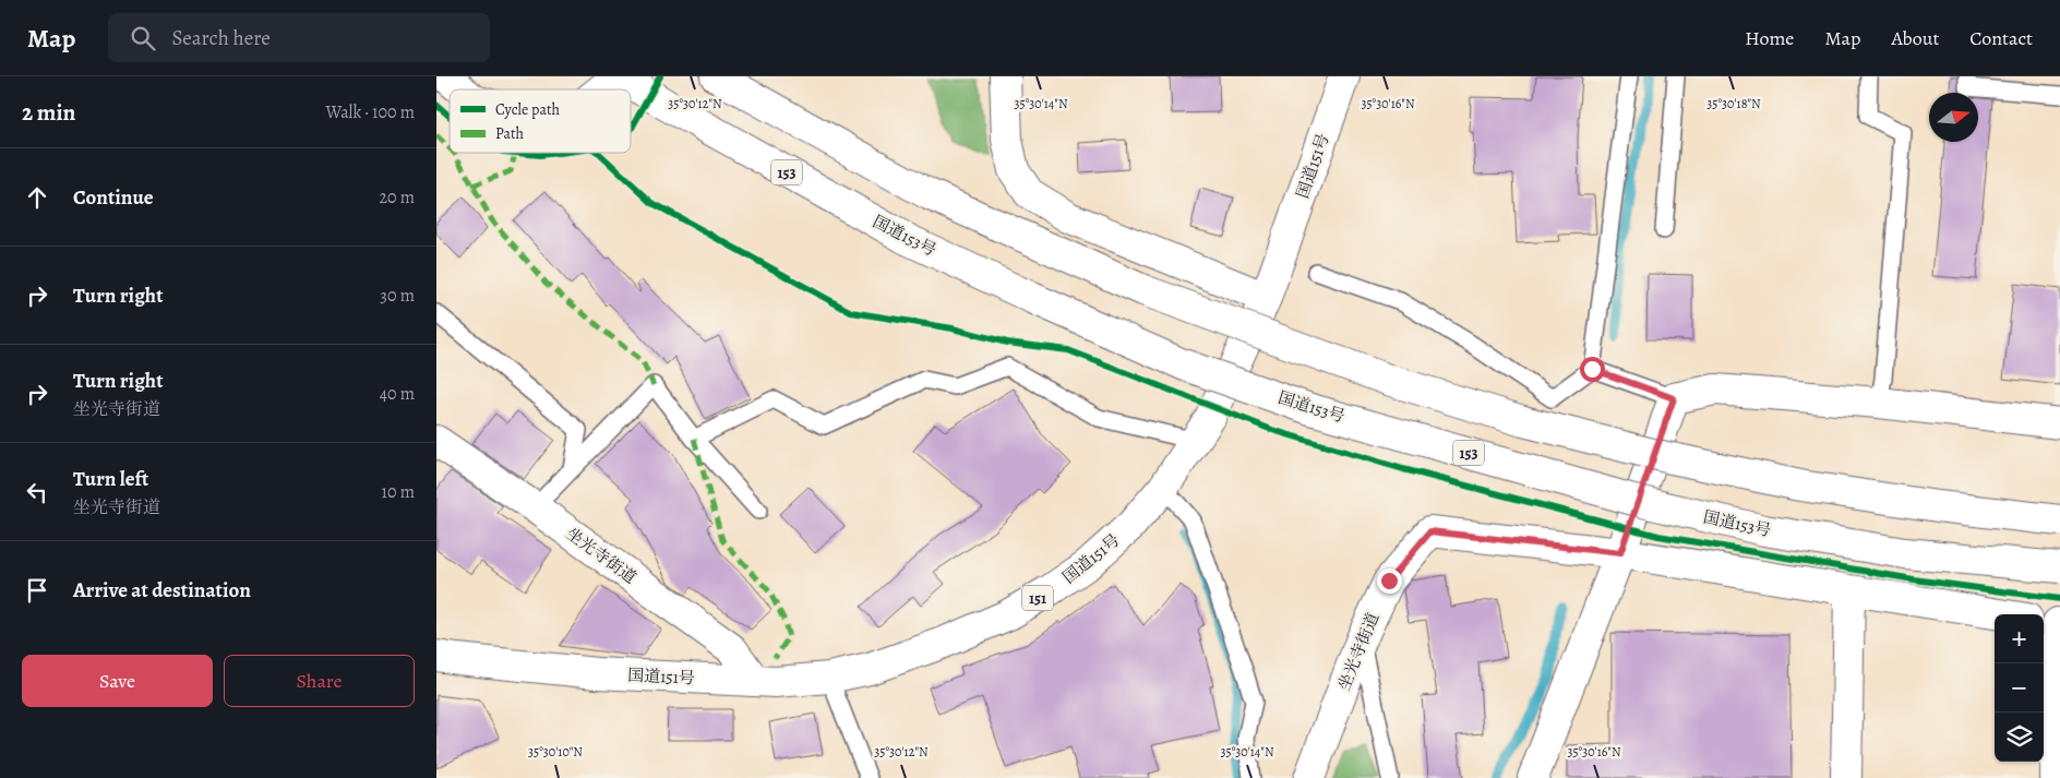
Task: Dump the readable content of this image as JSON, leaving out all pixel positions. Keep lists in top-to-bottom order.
{
  "streets": {
    "main road": [
      "国道151号",
      "153",
      "国道153号",
      "坐光寺街道",
      "151"
    ]
  },
  "crossings": [
    ["国道151号", "坐光寺街道"],
    ["153", "国道153号"]
  ],
  "legend": ["Cycle path", "Path"],
  "north": "right",
  "page": {
    "header": "Map",
    "search": "Search here",
    "nav": [
      "Home",
      "Map",
      "About",
      "Contact"
    ],
    "heading": ["2 min", "Walk · 100 m"],
    "list": [
      ["Continue", "20 m"],
      ["Turn right", "30 m"],
      ["Turn right", "坐光寺街道", "40 m"],
      ["Turn left", "坐光寺街道", "10 m"],
      "Arrive at destination"
    ],
    "map_buttons": ["+", "−"],
    "buttons": ["Save", "Share"]
  },
  "coordinates": [
    "35°30'12\"N",
    "35°30'14\"N",
    "35°30'16\"N",
    "35°30'18\"N",
    "35°30'10\"N"
  ]
}
